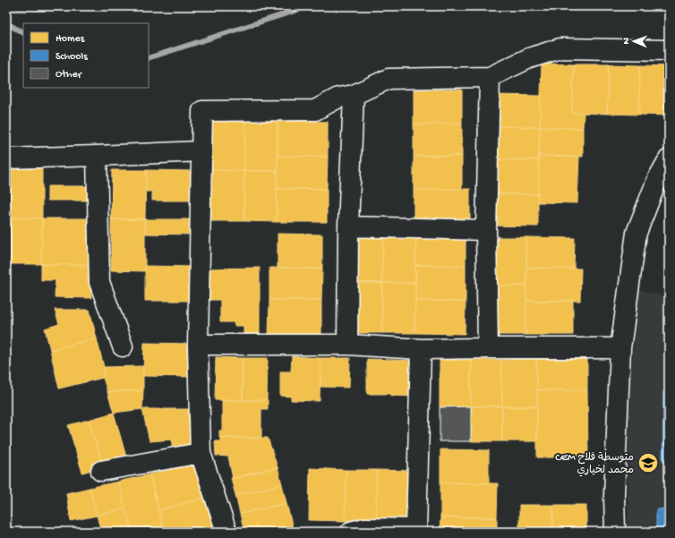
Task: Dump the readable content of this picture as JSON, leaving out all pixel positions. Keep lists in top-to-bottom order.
{
  "places": {
    "school or university": ["CEM متوسطة فلاح محمد لخياري"]
  },
  "legend": ["Homes", "Schools", "Other"],
  "north": "left"
}
